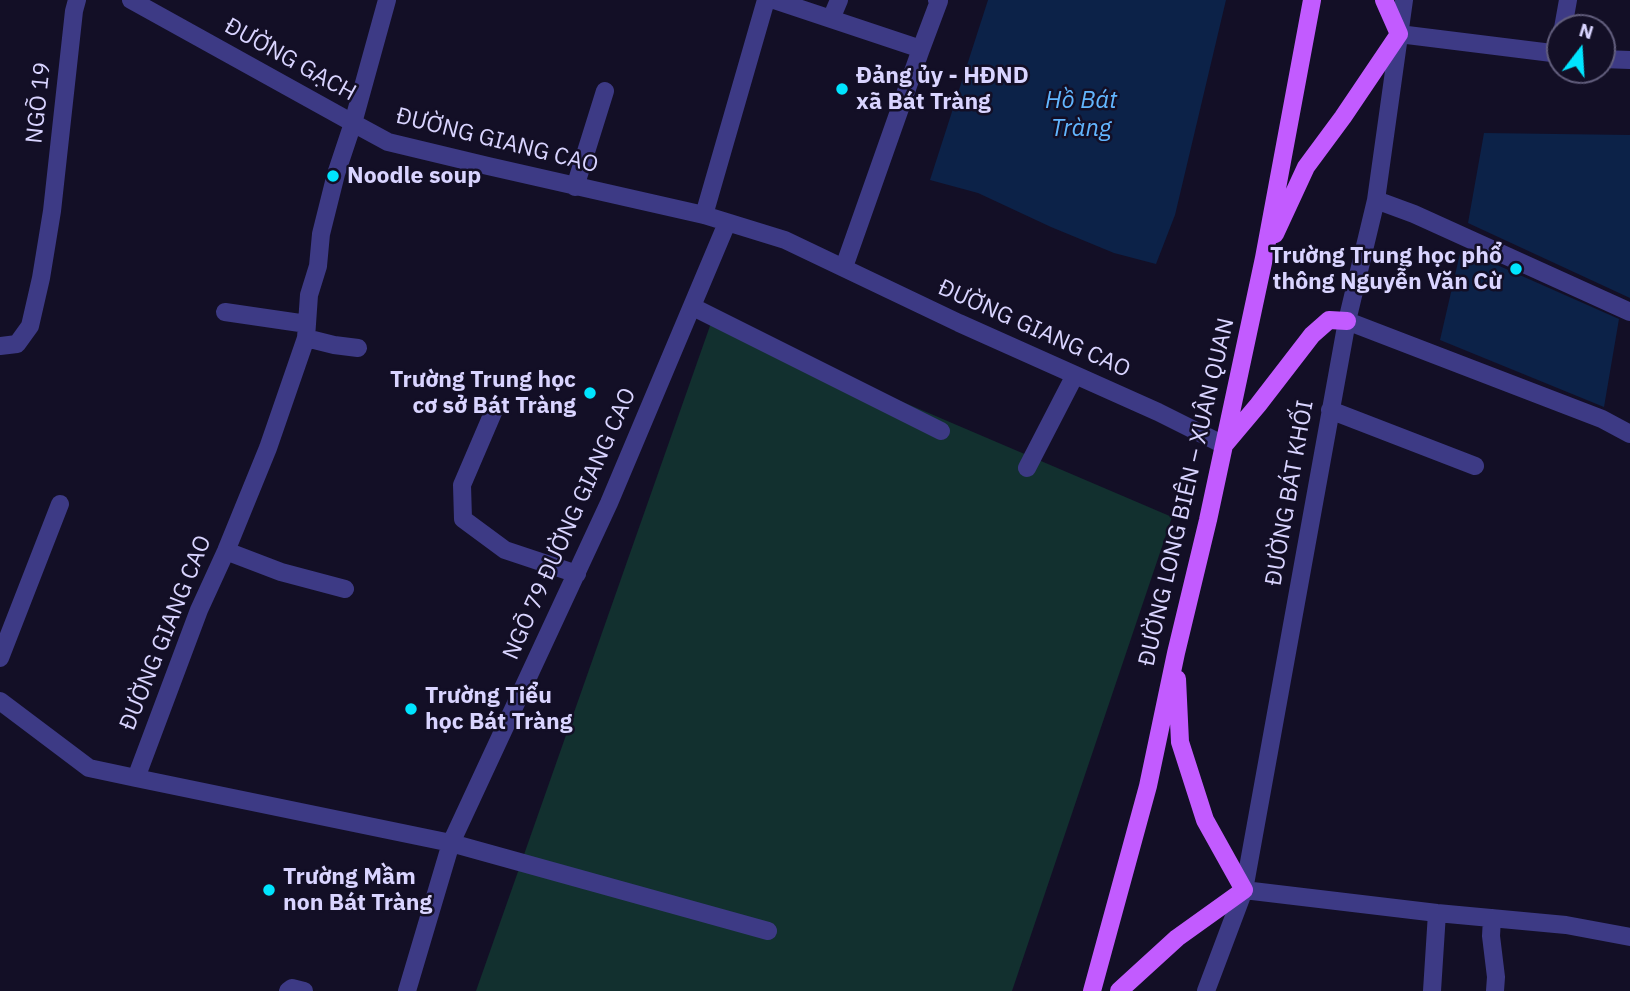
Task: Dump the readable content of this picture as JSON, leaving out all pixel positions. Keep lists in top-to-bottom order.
{
  "streets": {
    "main road": ["ĐƯỜNG LONG BIÊN – XUÂN QUAN"],
    "street": [
      "ĐƯỜNG GẠCH",
      "NGÕ 19",
      "ĐƯỜNG GIANG CAO",
      "ĐƯỜNG BÁT KHỐI",
      "NGÕ 79 ĐƯỜNG GIANG CAO"
    ]
  },
  "crossings": [
    ["ĐƯỜNG GẠCH", "ĐƯỜNG GIANG CAO"],
    ["ĐƯỜNG GIANG CAO", "ĐƯỜNG LONG BIÊN – XUÂN QUAN"],
    ["ĐƯỜNG GIANG CAO", "NGÕ 79 ĐƯỜNG GIANG CAO"]
  ],
  "water": ["Hồ Bát Tràng"],
  "places": [
    "Đảng ủy - HĐND xã Bát Tràng",
    "Noodle soup",
    "Trường Trung học phổ thông Nguyễn Văn Cừ",
    "Trường Trung học cơ sở Bát Tràng",
    "Trường Tiểu học Bát Tràng",
    "Trường Mầm non Bát Tràng"
  ],
  "north": "top"
}
